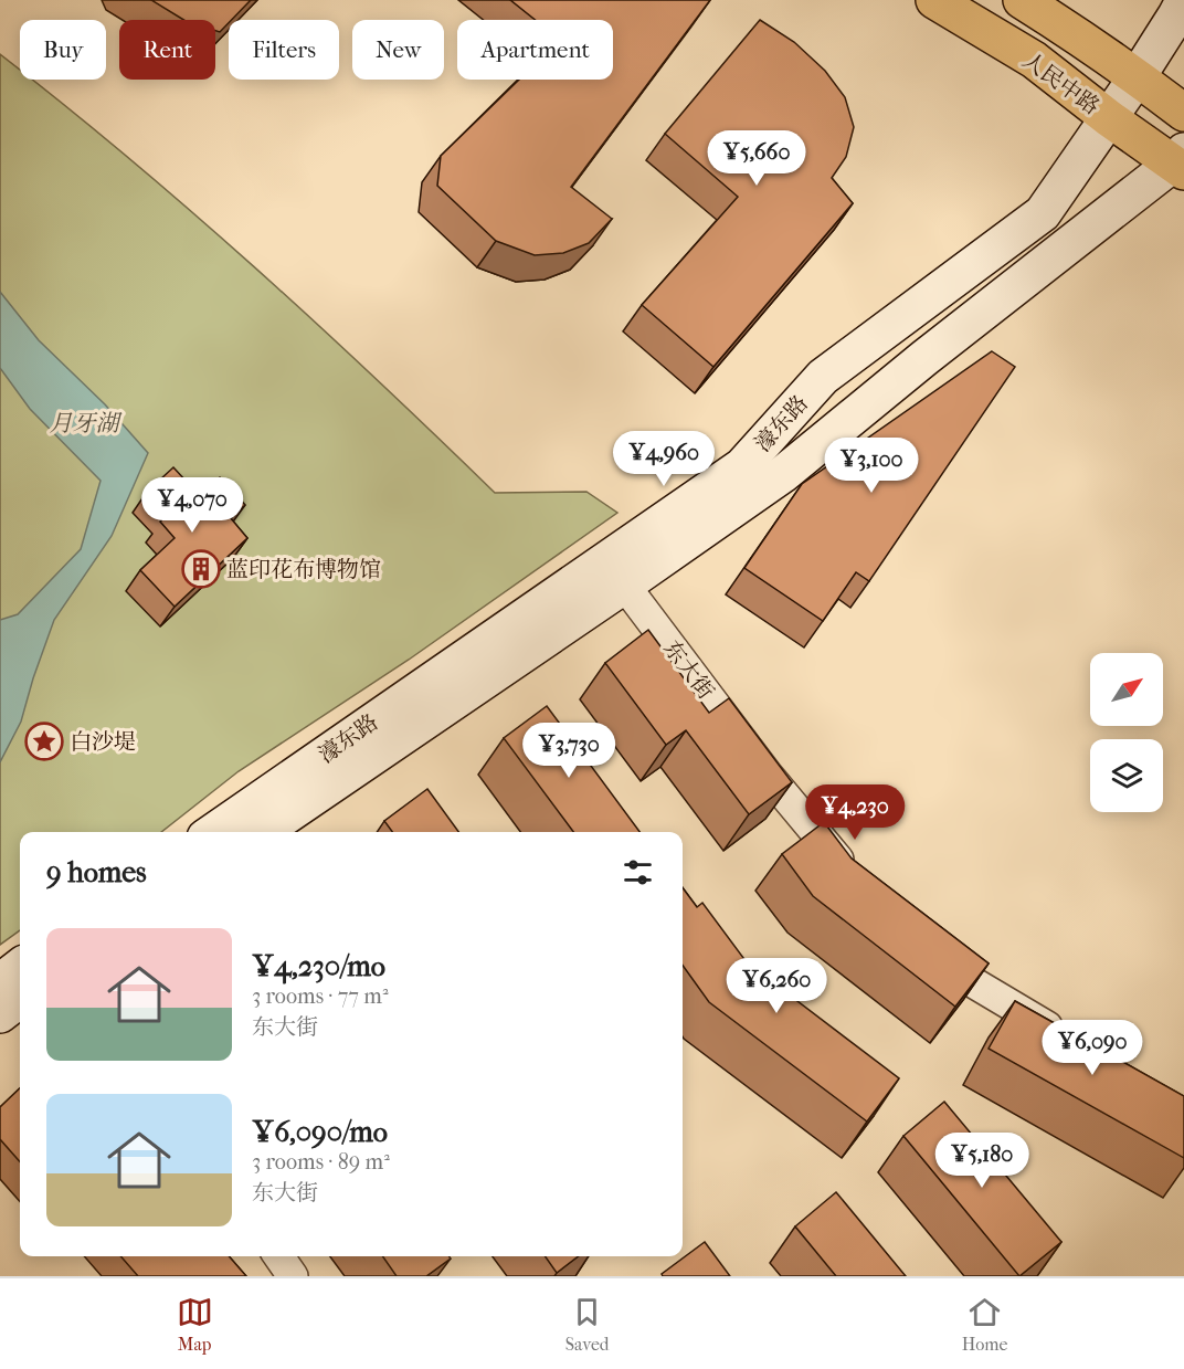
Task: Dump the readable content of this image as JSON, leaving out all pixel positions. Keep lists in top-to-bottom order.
{
  "streets": {
    "main road": ["人民中路", "濠东路"],
    "street": ["东大街"]
  },
  "crossings": [
    ["人民中路", "濠东路"],
    ["濠东路", "东大街"]
  ],
  "water": ["月牙湖"],
  "places": {
    "building": ["蓝印花布博物馆"],
    "place": ["白沙堤"]
  },
  "north": "top right",
  "page": {
    "chip": [
      "Buy",
      "Rent",
      "Filters",
      "New",
      "Apartment"
    ],
    "price": [
      "¥5,660",
      "¥4,960",
      "¥3,100",
      "¥4,070",
      "¥3,730",
      "¥4,230",
      "¥6,260",
      "¥6,090",
      "¥5,180"
    ],
    "heading": "9 homes",
    "list": [
      {
        "name": "¥4,230/mo",
        "note": "3 rooms · 77 m² · 东大街"
      },
      {
        "name": "¥6,090/mo",
        "note": "3 rooms · 89 m² · 东大街"
      }
    ],
    "tabs": ["Map", "Saved", "Home"]
  }
}
